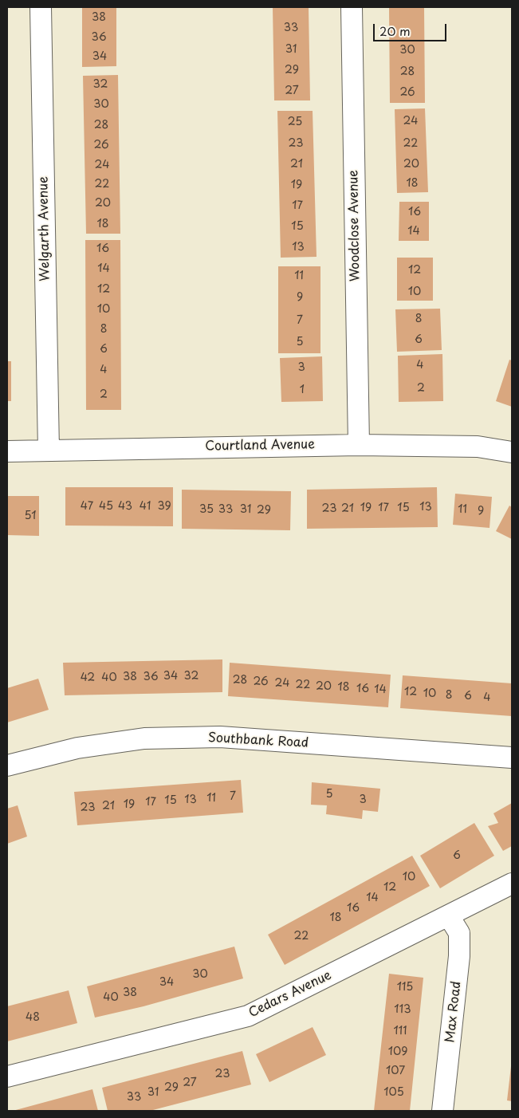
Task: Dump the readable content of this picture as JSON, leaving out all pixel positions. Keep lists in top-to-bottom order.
{
  "streets": {
    "street": [
      "Woodclose Avenue",
      "Welgarth Avenue",
      "Courtland Avenue",
      "Southbank Road",
      "Cedars Avenue",
      "Max Road"
    ]
  },
  "crossings": [
    ["Woodclose Avenue", "Courtland Avenue"],
    ["Welgarth Avenue", "Courtland Avenue"],
    ["Cedars Avenue", "Max Road"]
  ],
  "house_numbers": [
    "38",
    "33",
    "36",
    "31",
    "30",
    "34",
    "29",
    "28",
    "32",
    "27",
    "26",
    "30",
    "24",
    "25",
    "28",
    "23",
    "22",
    "26",
    "21",
    "20",
    "24",
    "18",
    "22",
    "19",
    "20",
    "17",
    "16",
    "18",
    "15",
    "14",
    "13",
    "16",
    "14",
    "12",
    "11",
    "12",
    "10",
    "9",
    "10",
    "8",
    "7",
    "8",
    "6",
    "5",
    "6",
    "4",
    "3",
    "4",
    "2",
    "1",
    "2",
    "47",
    "45",
    "43",
    "41",
    "39",
    "13",
    "19",
    "17",
    "15",
    "23",
    "21",
    "35",
    "33",
    "31",
    "11",
    "29",
    "9",
    "51",
    "34",
    "32",
    "38",
    "36",
    "42",
    "40",
    "28",
    "26",
    "24",
    "22",
    "20",
    "18",
    "16",
    "14",
    "12",
    "10",
    "8",
    "6",
    "4",
    "5",
    "7",
    "11",
    "13",
    "3",
    "15",
    "17",
    "19",
    "21",
    "23",
    "6",
    "10",
    "12",
    "14",
    "16",
    "18",
    "22",
    "30",
    "34",
    "115",
    "38",
    "40",
    "113",
    "48",
    "111",
    "109",
    "107",
    "23",
    "27",
    "29",
    "31",
    "105",
    "33"
  ],
  "scale_bar": "20 m"
}
